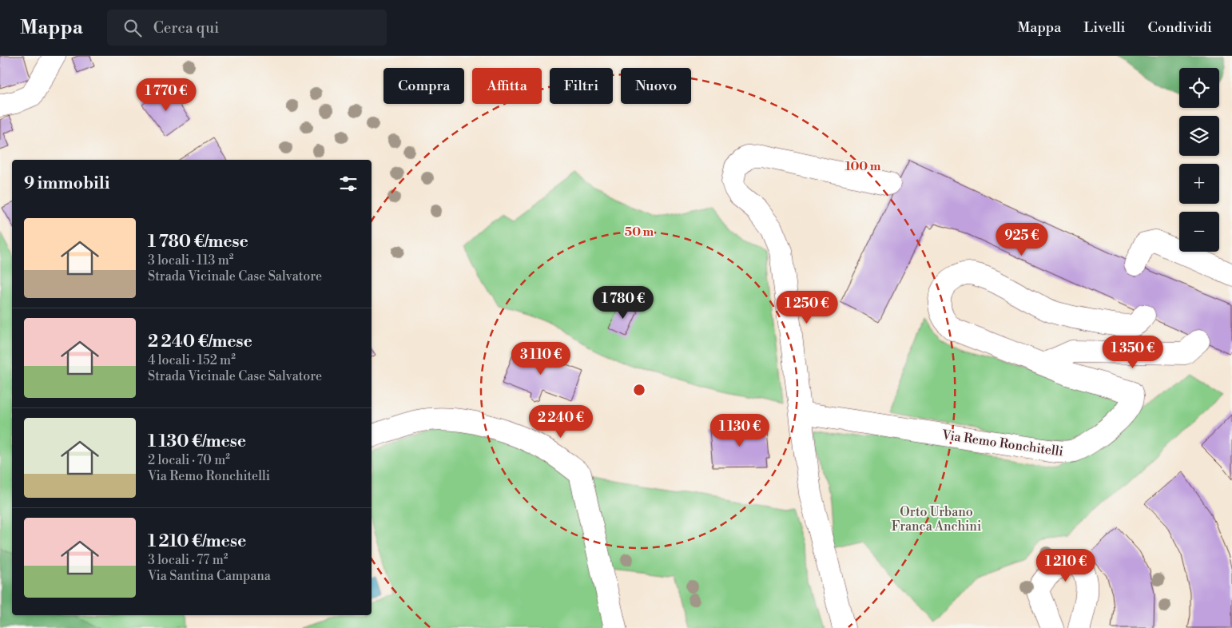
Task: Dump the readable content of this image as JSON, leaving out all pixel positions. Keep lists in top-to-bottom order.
{
  "streets": {
    "street": ["Via Remo Ronchitelli"]
  },
  "parks": ["Orto Urbano Franca Anchini"],
  "page": {
    "header": "Mappa",
    "search": "Cerca qui",
    "nav": ["Mappa", "Livelli", "Condividi"],
    "map_buttons": ["+", "−"],
    "chip": [
      "Compra",
      "Affitta",
      "Filtri",
      "Nuovo"
    ],
    "price": [
      "1 770 €",
      "925 €",
      "1 780 €",
      "1 250 €",
      "1 350 €",
      "3 110 €",
      "2 240 €",
      "1 130 €",
      "1 210 €"
    ],
    "heading": "9 immobili",
    "list": [
      {
        "name": "1 780 €/mese",
        "note": "3 locali · 113 m² · Strada Vicinale Case Salvatore"
      },
      {
        "name": "2 240 €/mese",
        "note": "4 locali · 152 m² · Strada Vicinale Case Salvatore"
      },
      {
        "name": "1 130 €/mese",
        "note": "2 locali · 70 m² · Via Remo Ronchitelli"
      },
      {
        "name": "1 210 €/mese",
        "note": "3 locali · 77 m² · Via Santina Campana"
      }
    ]
  },
  "rings": ["100 m", "50 m"]
}
